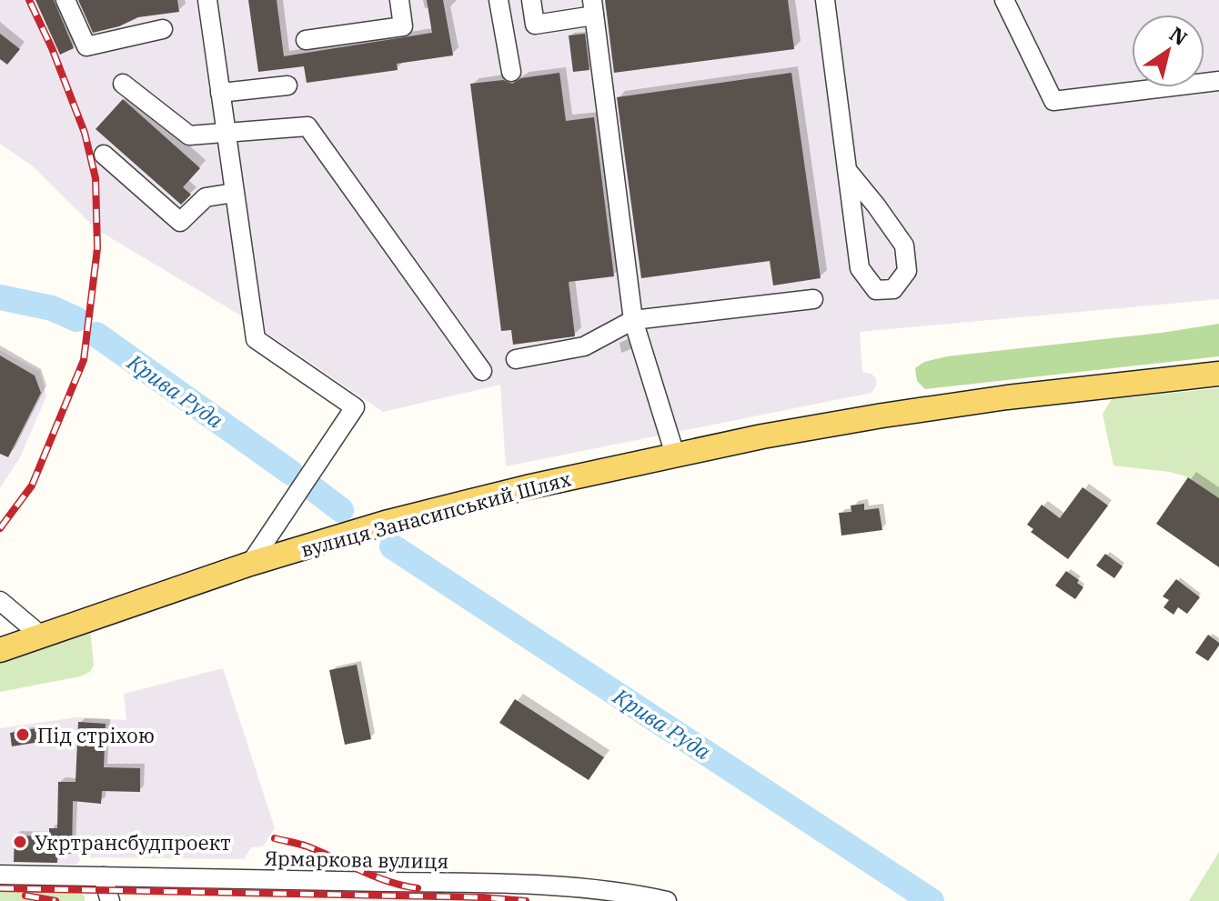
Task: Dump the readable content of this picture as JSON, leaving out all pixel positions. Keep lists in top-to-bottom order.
{
  "streets": {
    "main road": ["вулиця Занасипський Шлях"],
    "street": ["Ярмаркова вулиця"]
  },
  "water": ["Крива Руда"],
  "places": ["Під стріхою", "Укртрансбудпроект"],
  "north": "top right"
}
